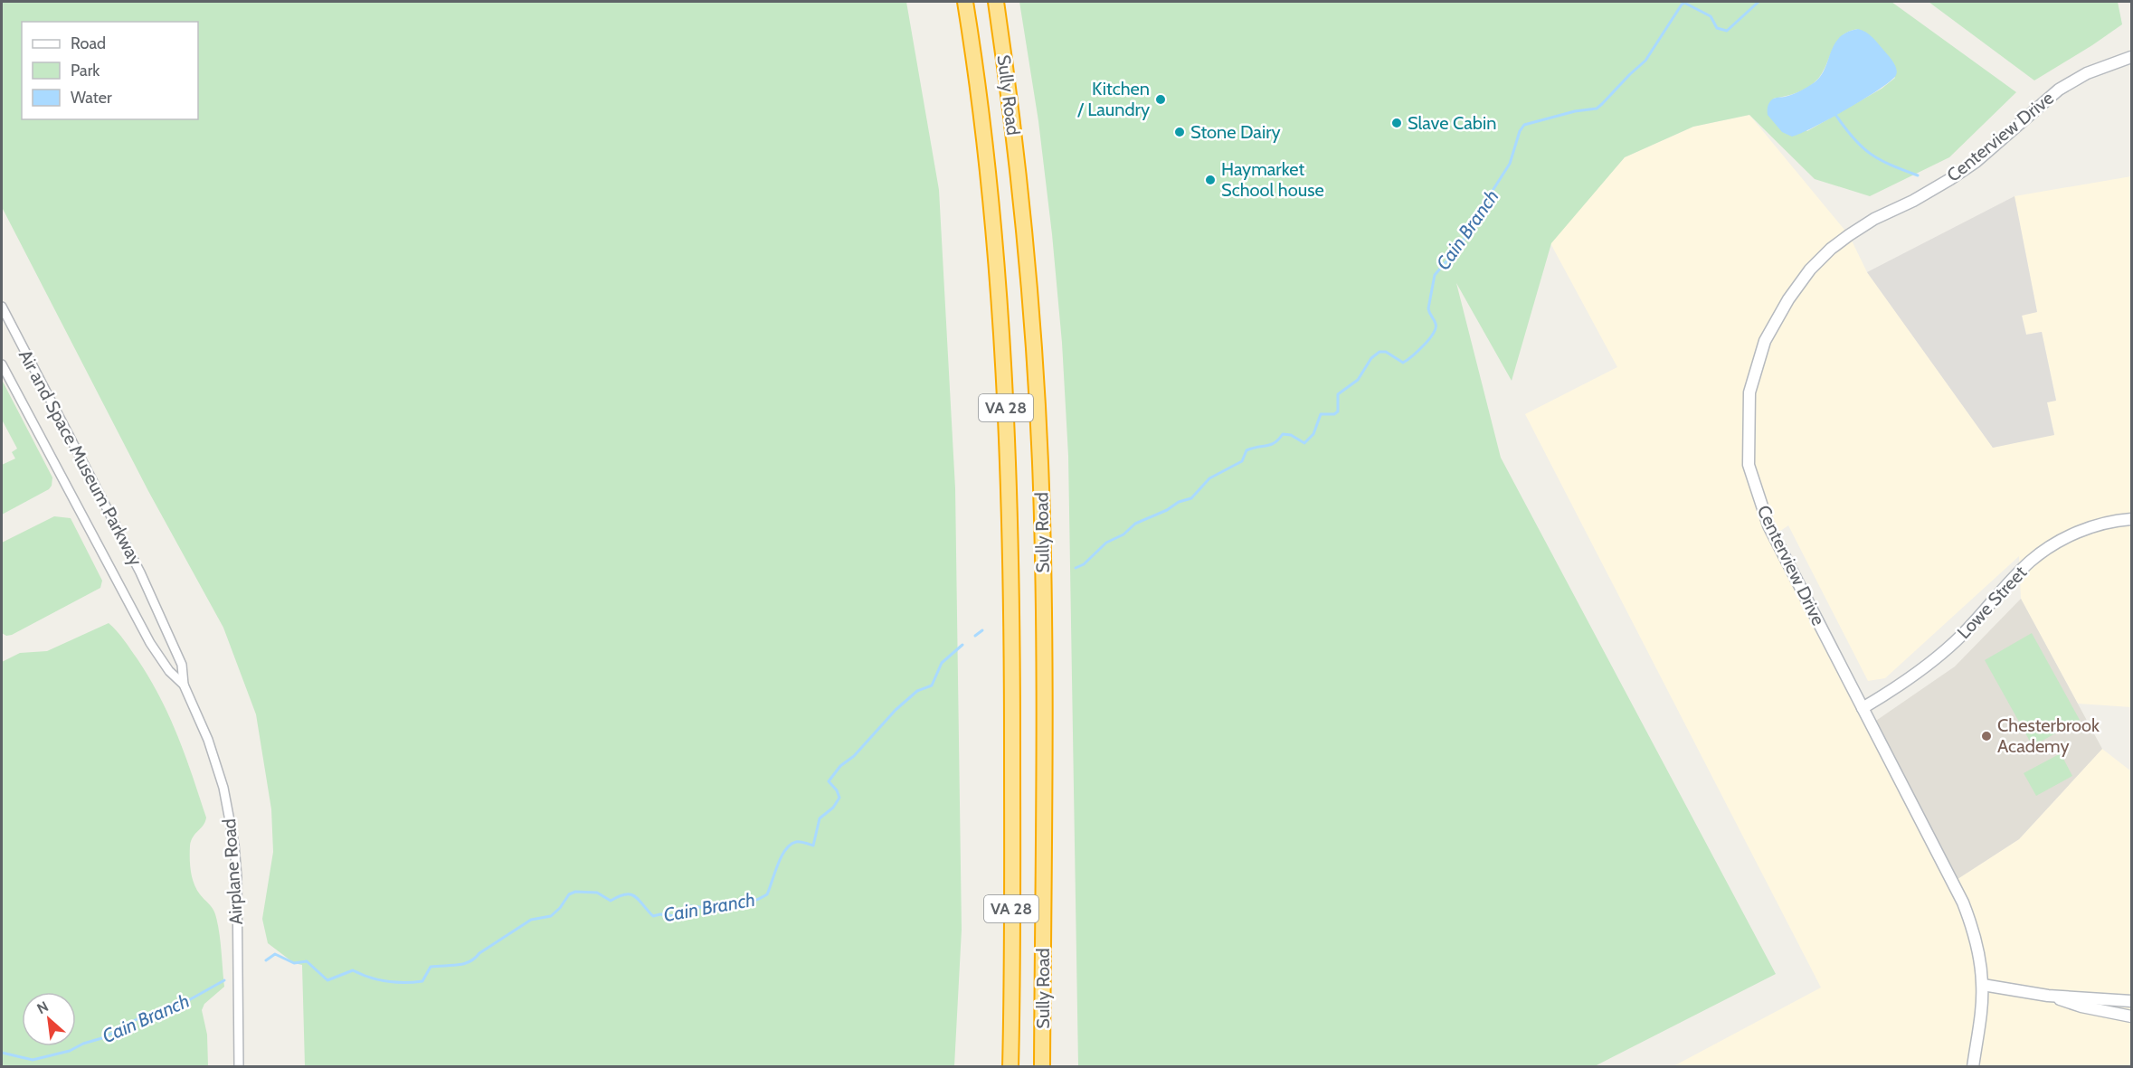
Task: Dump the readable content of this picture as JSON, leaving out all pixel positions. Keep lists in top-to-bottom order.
{
  "streets": {
    "highway": ["Sully Road", "VA 28"],
    "street": [
      "Centerview Drive",
      "Air and Space Museum Parkway",
      "Lowe Street",
      "Airplane Road"
    ]
  },
  "crossings": [
    ["Centerview Drive", "Lowe Street"],
    ["Air and Space Museum Parkway", "Airplane Road"]
  ],
  "water": ["Cain Branch"],
  "places": [
    "Kitchen / Laundry",
    "Slave Cabin",
    "Stone Dairy",
    "Haymarket School house",
    "Chesterbrook Academy"
  ],
  "legend": ["Road", "Park", "Water"],
  "north": "top left"
}
